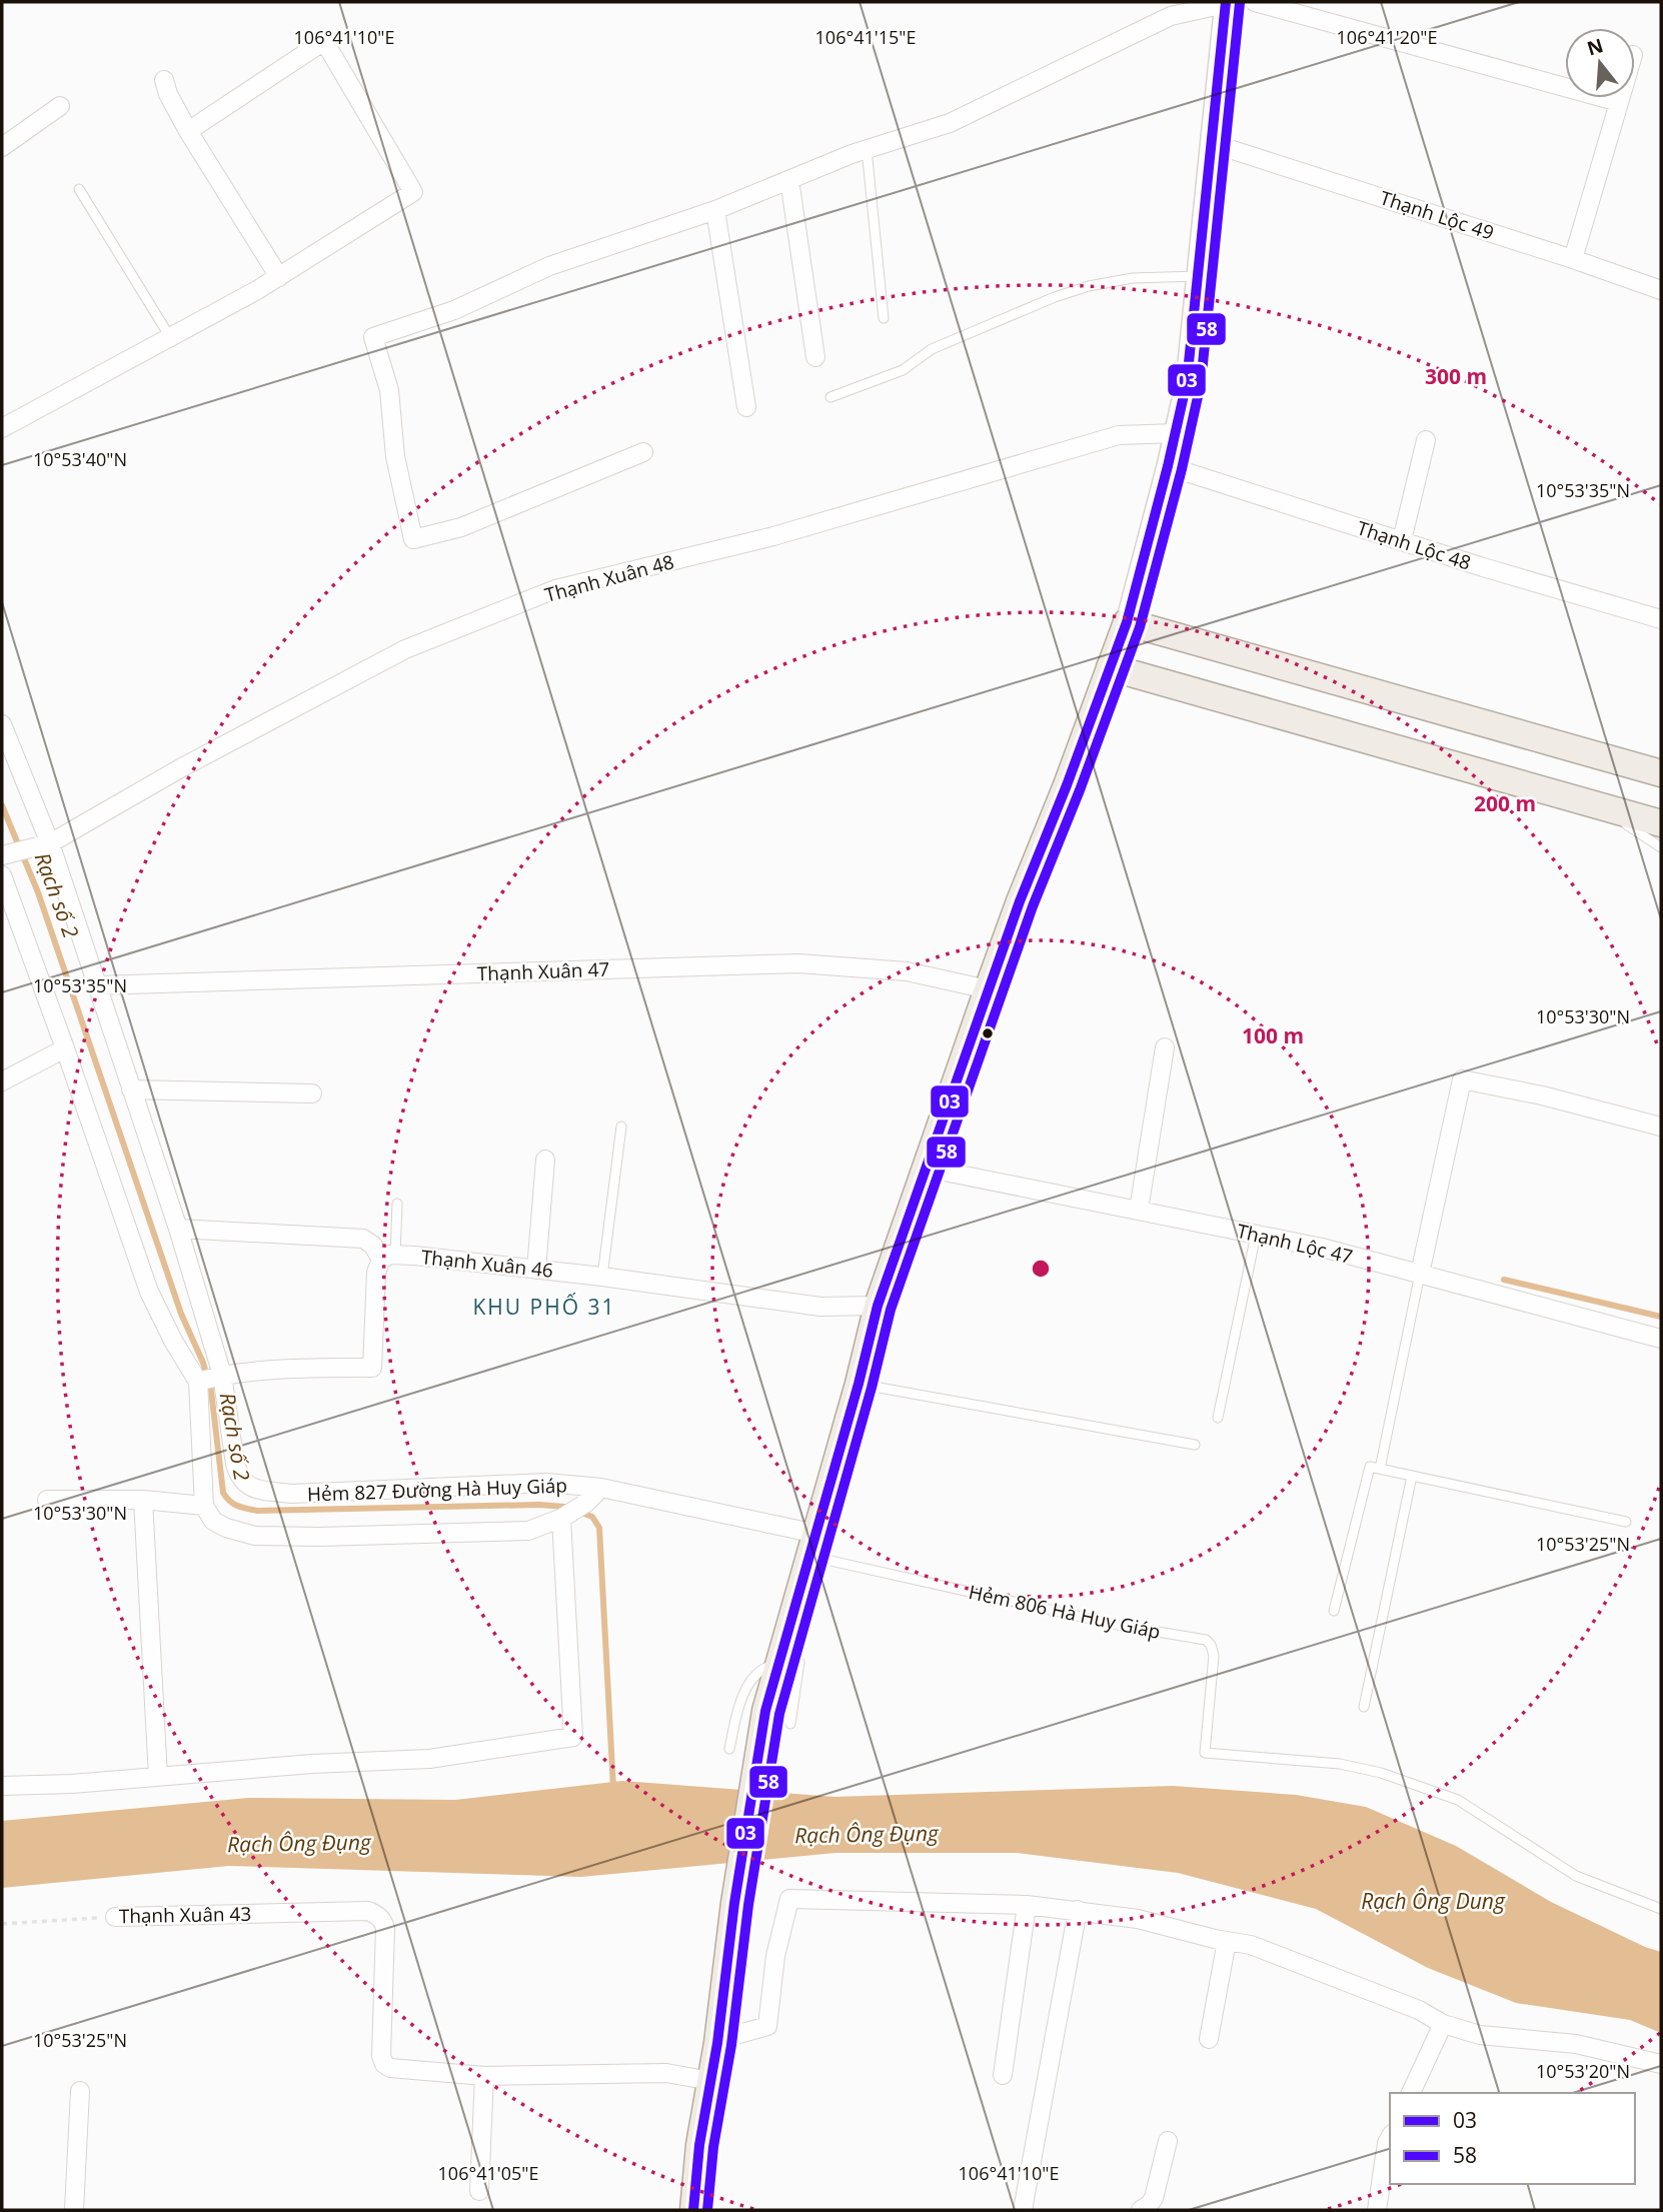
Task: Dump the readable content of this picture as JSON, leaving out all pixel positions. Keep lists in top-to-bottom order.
{
  "streets": {
    "street": [
      "Thạnh Lộc 49",
      "Thạnh Lộc 48",
      "Thạnh Xuân 48",
      "Thạnh Xuân 47",
      "Thạnh Lộc 47",
      "Thạnh Xuân 46",
      "Hẻm 827 Đường Hà Huy Giáp",
      "Thạnh Xuân 43"
    ],
    "lane": ["Hẻm 806 Hà Huy Giáp"]
  },
  "crossings": [
    ["Thạnh Xuân 48", "Hẻm 827 Đường Hà Huy Giáp"],
    ["Thạnh Xuân 47", "Hẻm 827 Đường Hà Huy Giáp"]
  ],
  "districts": ["KHU PHỐ 31"],
  "water": ["Rạch số 2", "Rạch Ông Đụng", "Rạch Ông Dung"],
  "lines": ["transit line 03", "transit line 58"],
  "legend": ["03", "58"],
  "north": "top",
  "coordinates": [
    "106°41'10\"E",
    "106°41'15\"E",
    "106°41'20\"E",
    "10°53'40\"N",
    "10°53'35\"N",
    "10°53'30\"N",
    "10°53'25\"N",
    "10°53'20\"N",
    "106°41'05\"E"
  ],
  "rings": ["300 m", "200 m", "100 m"]
}
